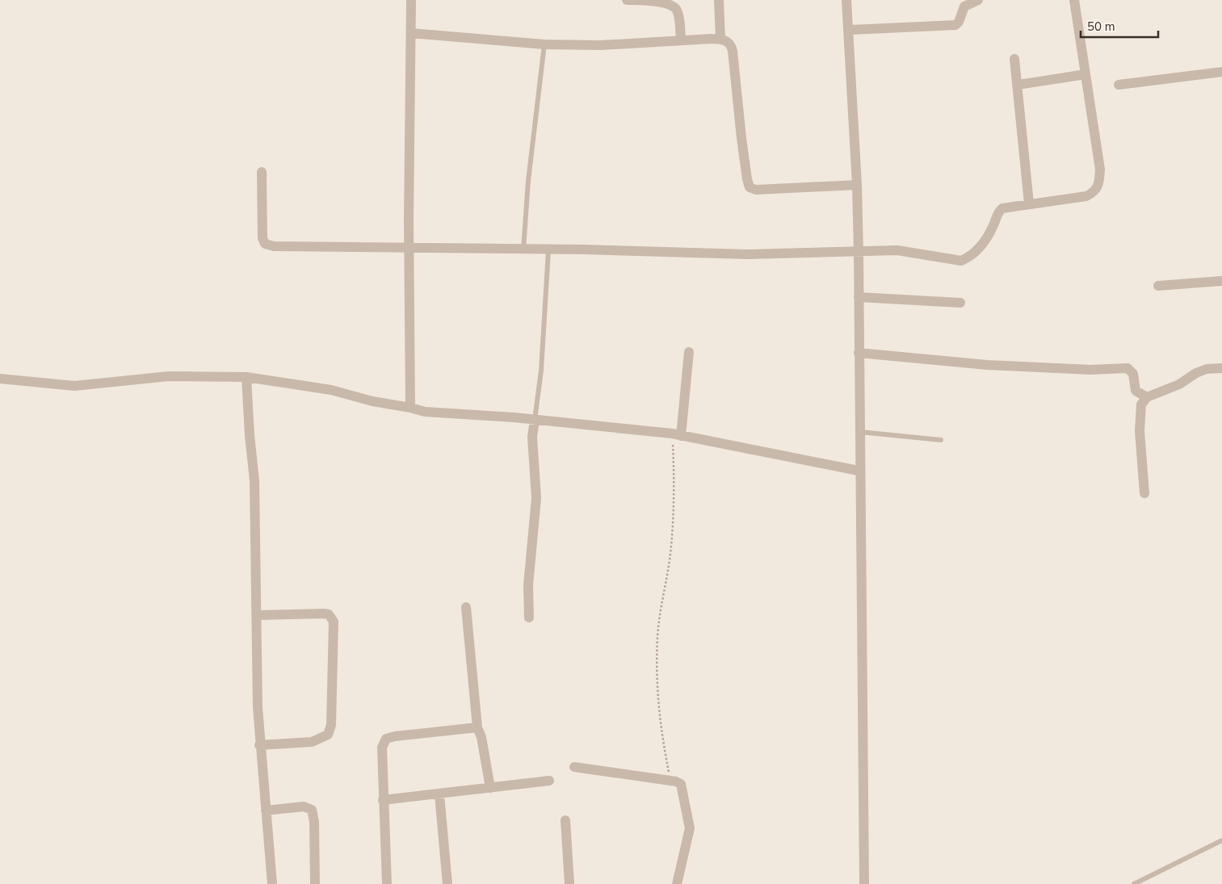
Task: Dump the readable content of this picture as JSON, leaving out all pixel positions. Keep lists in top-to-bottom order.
{
  "scale_bar": "50 m"
}
